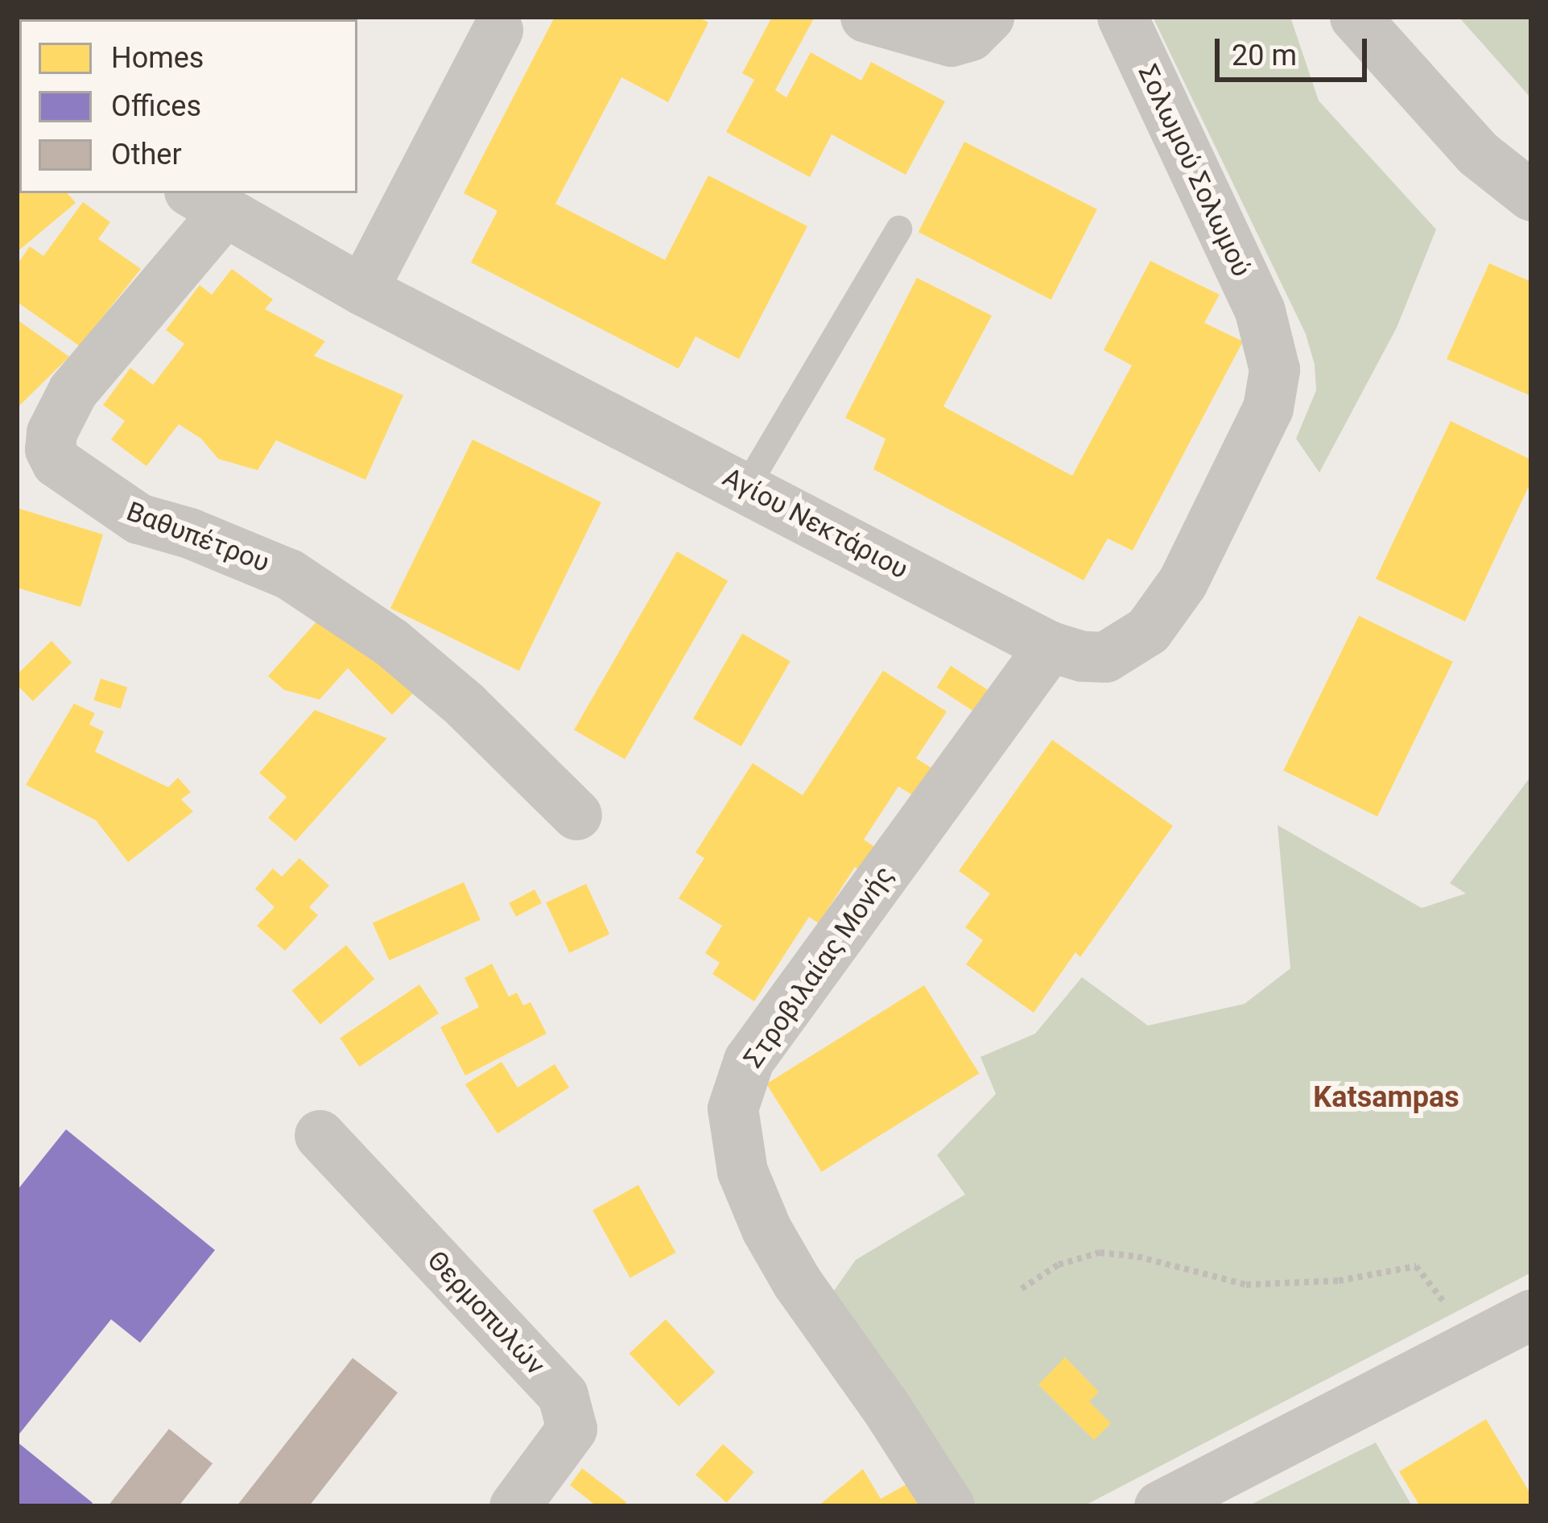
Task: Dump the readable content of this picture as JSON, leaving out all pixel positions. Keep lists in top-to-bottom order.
{
  "streets": {
    "street": [
      "Σολωμού Σολωμού",
      "Αγίου Νεκτάριου",
      "Βαθυπέτρου",
      "Στροβιλαίας Μονής",
      "Θερμοπυλών"
    ]
  },
  "crossings": [
    ["Σολωμού Σολωμού", "Αγίου Νεκτάριου"],
    ["Αγίου Νεκτάριου", "Βαθυπέτρου"],
    ["Αγίου Νεκτάριου", "Στροβιλαίας Μονής"]
  ],
  "districts": ["Katsampas"],
  "legend": ["Homes", "Offices", "Other"],
  "scale_bar": "20 m"
}
